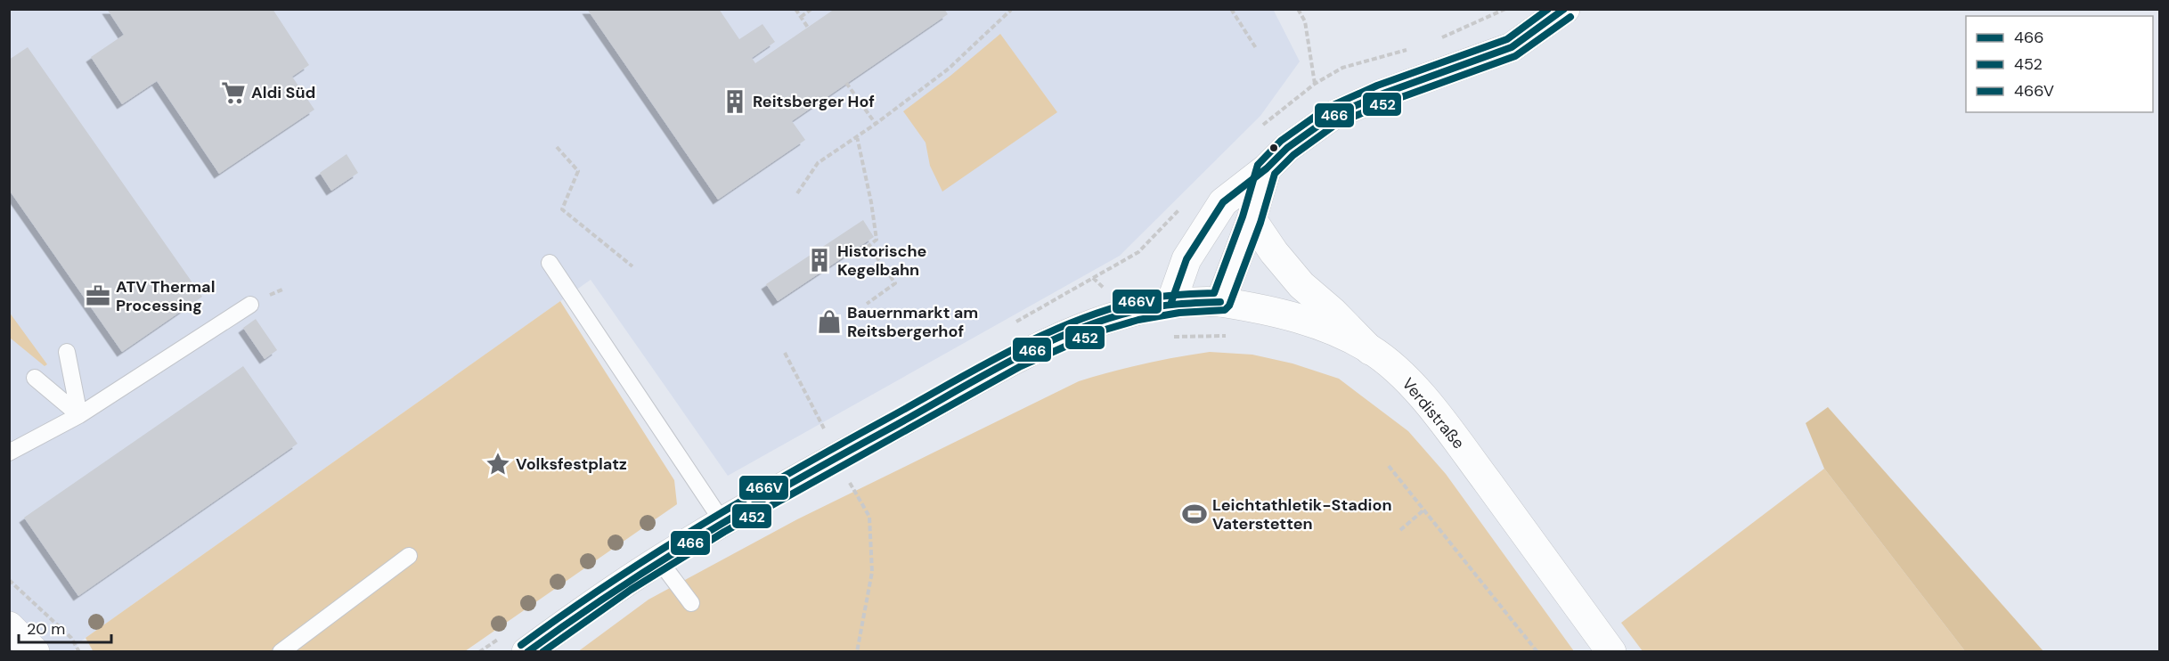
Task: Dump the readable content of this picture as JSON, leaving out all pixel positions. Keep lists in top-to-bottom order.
{
  "streets": {
    "street": ["Verdistraße"]
  },
  "places": {
    "supermarket": ["Aldi Süd"],
    "building": ["Reitsberger Hof", "Historische Kegelbahn"],
    "office": ["ATV Thermal Processing"],
    "shop": ["Bauernmarkt am Reitsbergerhof"],
    "place": ["Volksfestplatz"],
    "sports": ["Leichtathletik-Stadion Vaterstetten"]
  },
  "lines": ["transit line 466", "transit line 466V", "transit line 452"],
  "legend": ["466", "452", "466V"],
  "scale_bar": "20 m"
}
